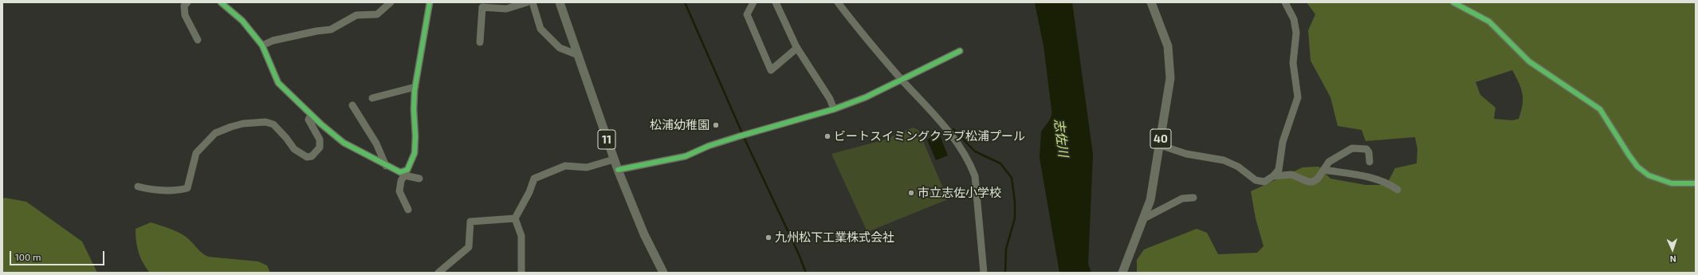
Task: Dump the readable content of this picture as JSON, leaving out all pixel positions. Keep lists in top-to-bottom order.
{
  "streets": {
    "main road": ["40", "11"]
  },
  "water": ["志佐川"],
  "places": [
    "松浦幼稚園",
    "ビートスイミングクラブ松浦プール",
    "市立志佐小学校",
    "九州松下工業株式会社"
  ],
  "scale_bar": "100 m",
  "north": "bottom"
}
